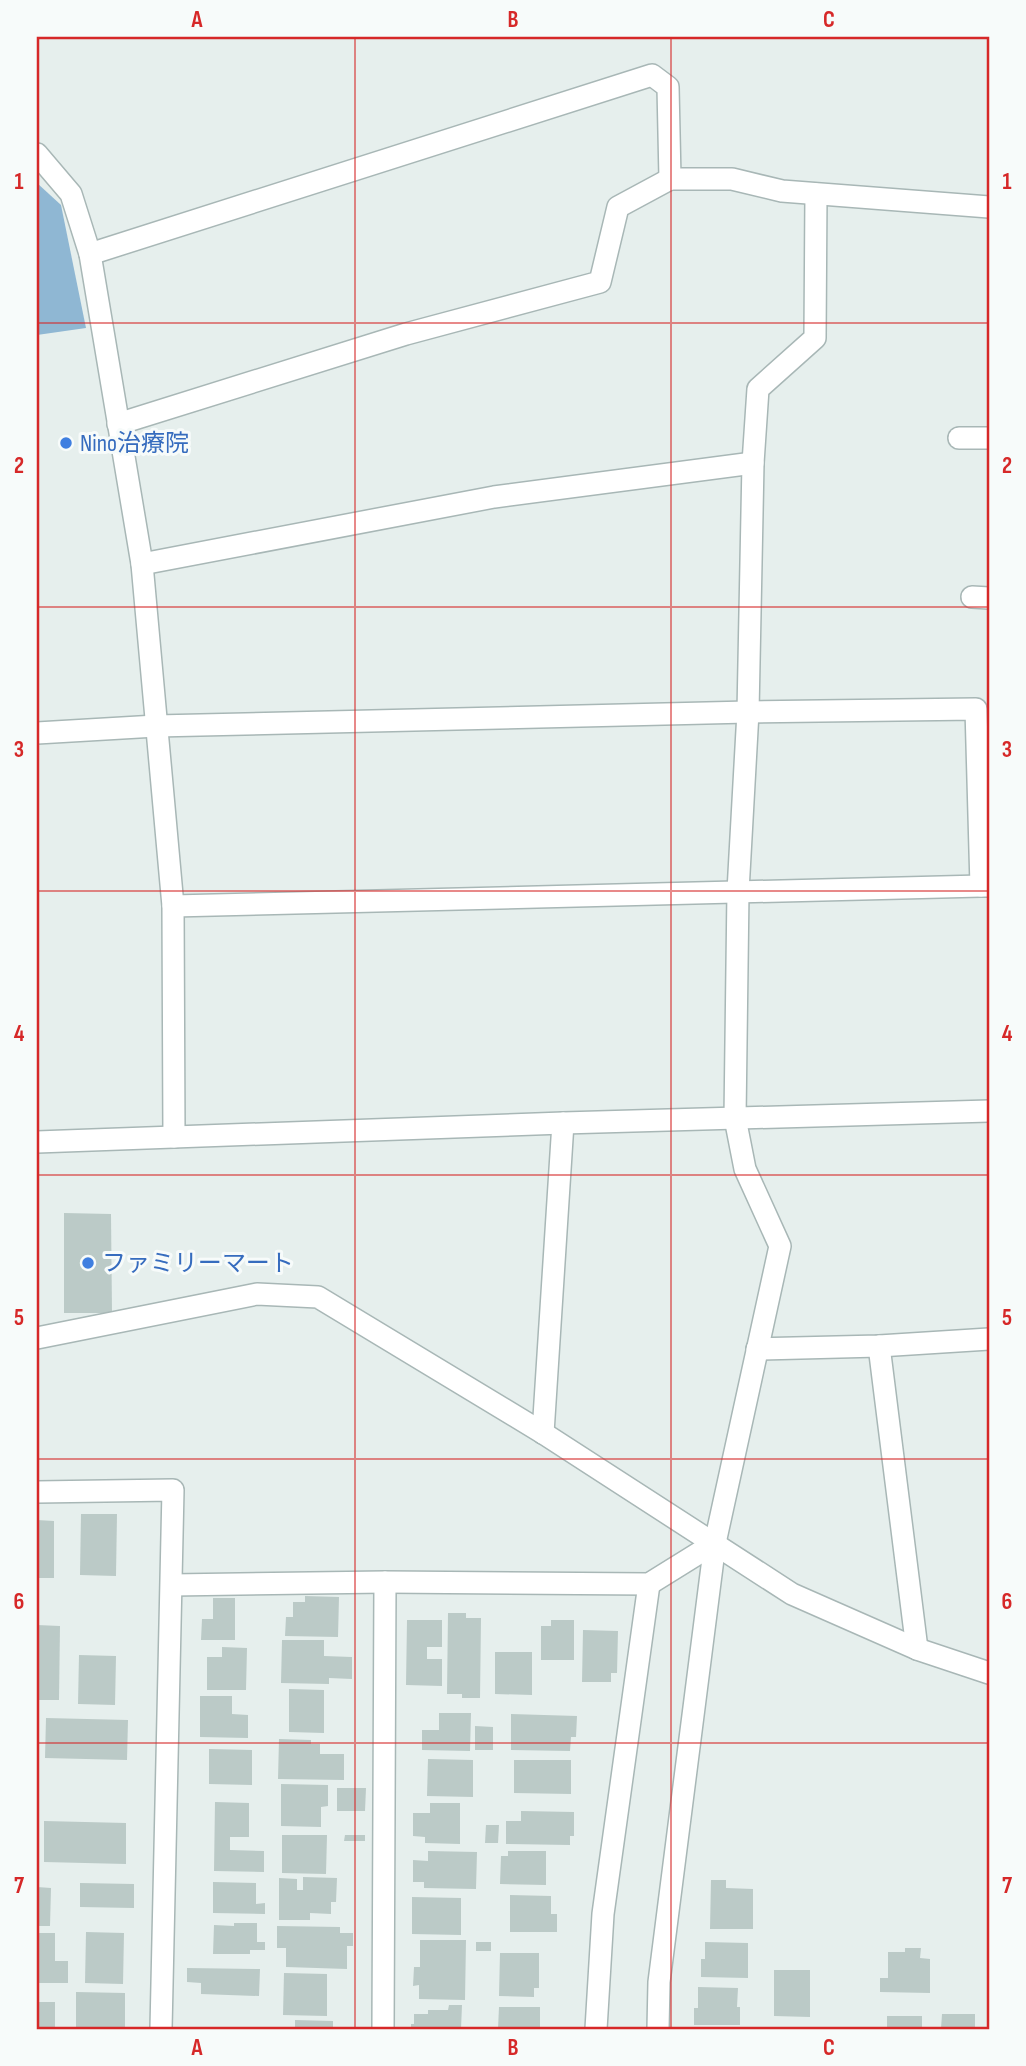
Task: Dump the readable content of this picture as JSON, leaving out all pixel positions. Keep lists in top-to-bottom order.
{
  "places": ["Nino治療院", "ファミリーマート"],
  "grid": {
    "columns": ["A", "B", "C"],
    "rows": [
      "1",
      "2",
      "3",
      "4",
      "5",
      "6",
      "7"
    ]
  }
}
